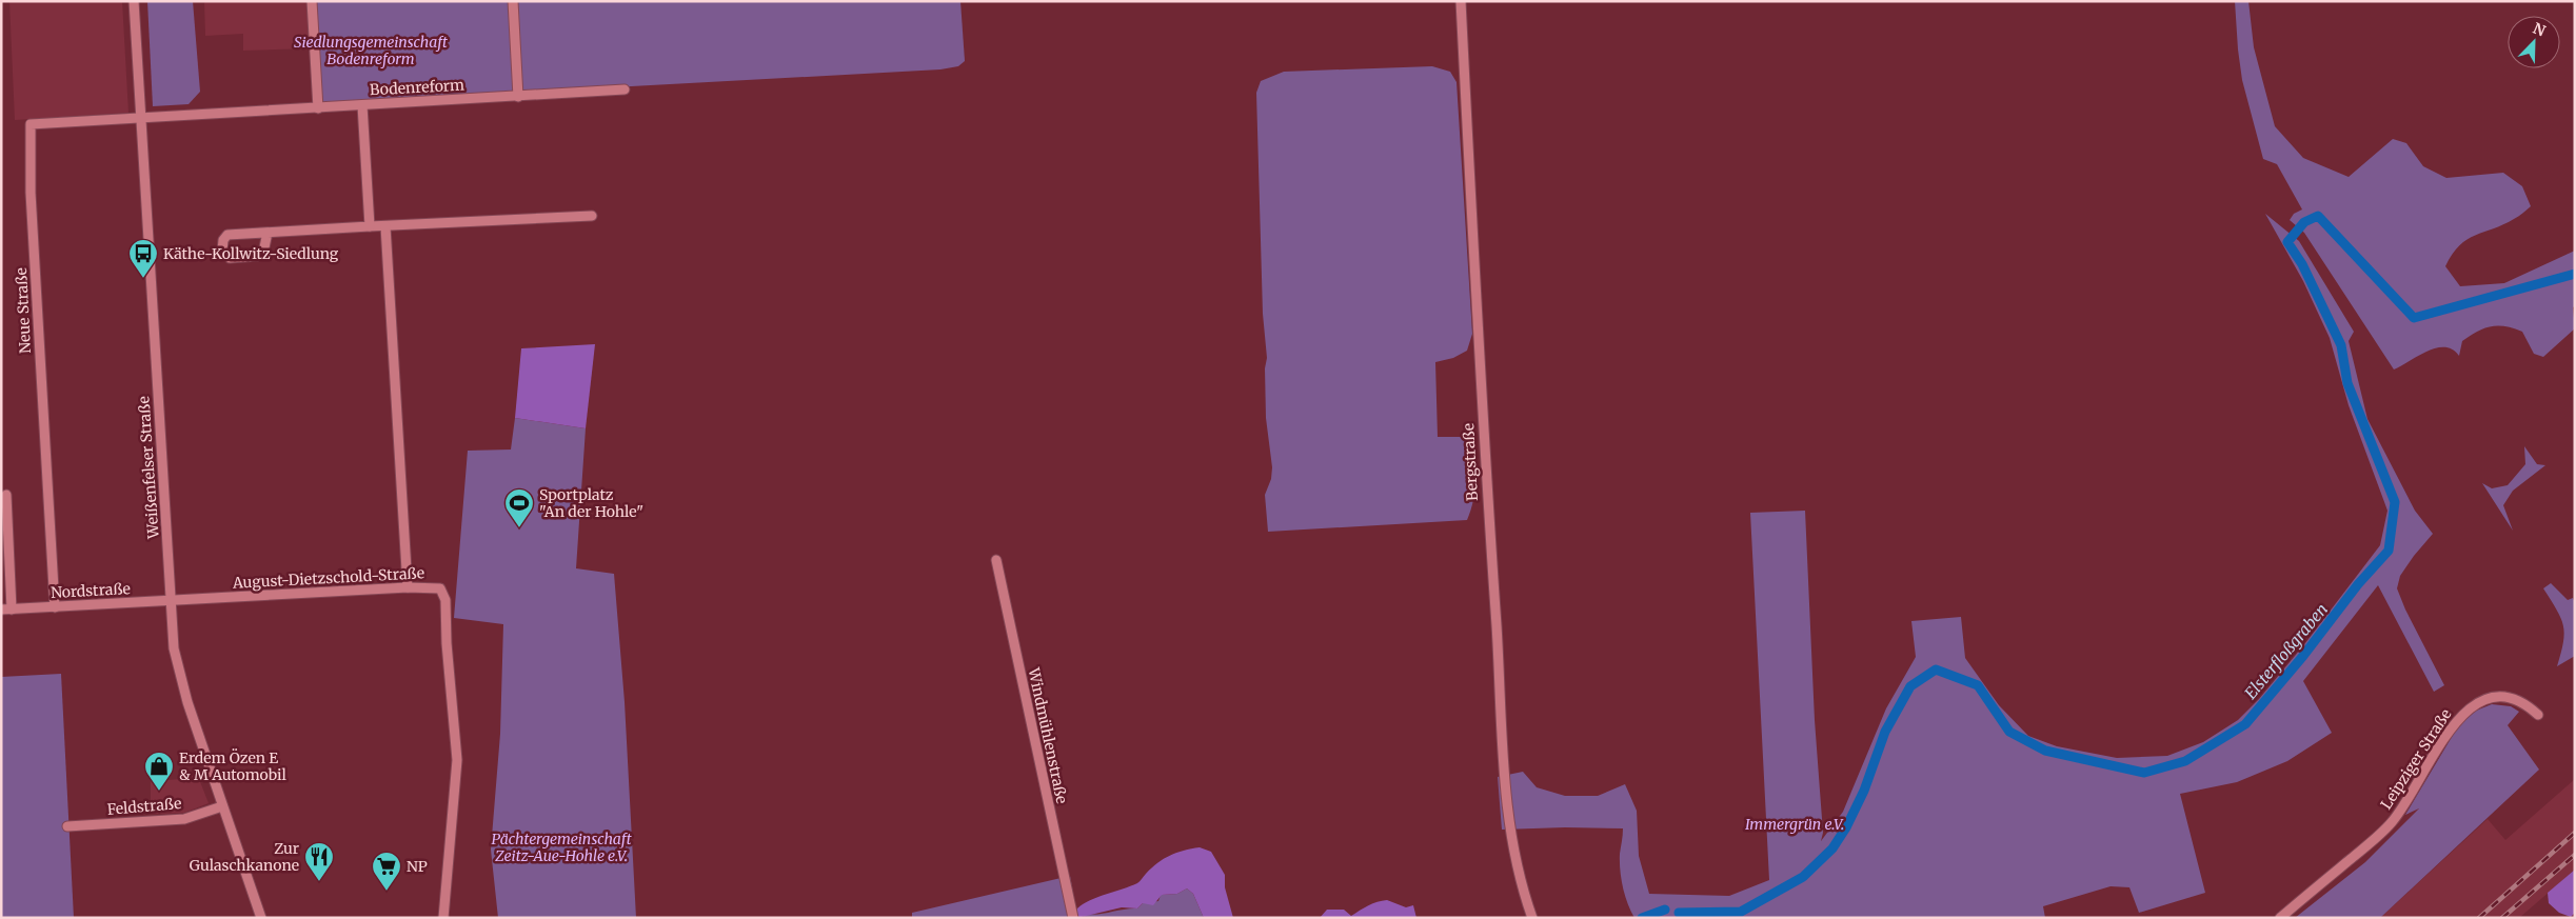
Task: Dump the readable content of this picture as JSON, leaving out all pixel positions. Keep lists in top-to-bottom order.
{
  "streets": {
    "street": [
      "Bodenreform",
      "Neue Straße",
      "Bergstraße",
      "Weißenfelser Straße",
      "August-Dietzschold-Straße",
      "Nordstraße",
      "Windmühlenstraße",
      "Leipziger Straße",
      "Feldstraße"
    ]
  },
  "crossings": [
    ["Bodenreform", "Neue Straße"],
    ["Bodenreform", "Weißenfelser Straße"],
    ["Neue Straße", "Weißenfelser Straße"],
    ["Neue Straße", "Nordstraße"],
    ["Weißenfelser Straße", "August-Dietzschold-Straße"],
    ["Weißenfelser Straße", "Nordstraße"],
    ["Weißenfelser Straße", "Feldstraße"],
    ["August-Dietzschold-Straße", "Nordstraße"]
  ],
  "water": ["Elsterfloßgraben"],
  "parks": ["Siedlungsgemeinschaft Bodenreform", "Immergrün e.V.", "Pächtergemeinschaft Zeitz-Aue-Hohle e.V."],
  "places": {
    "bus stop": ["Käthe-Kollwitz-Siedlung"],
    "sports": ["Sportplatz \"An der Hohle\""],
    "shop": ["Erdem Özen E & M Automobil"],
    "restaurant": ["Zur Gulaschkanone"],
    "supermarket": ["NP"]
  },
  "north": "top right"
}
